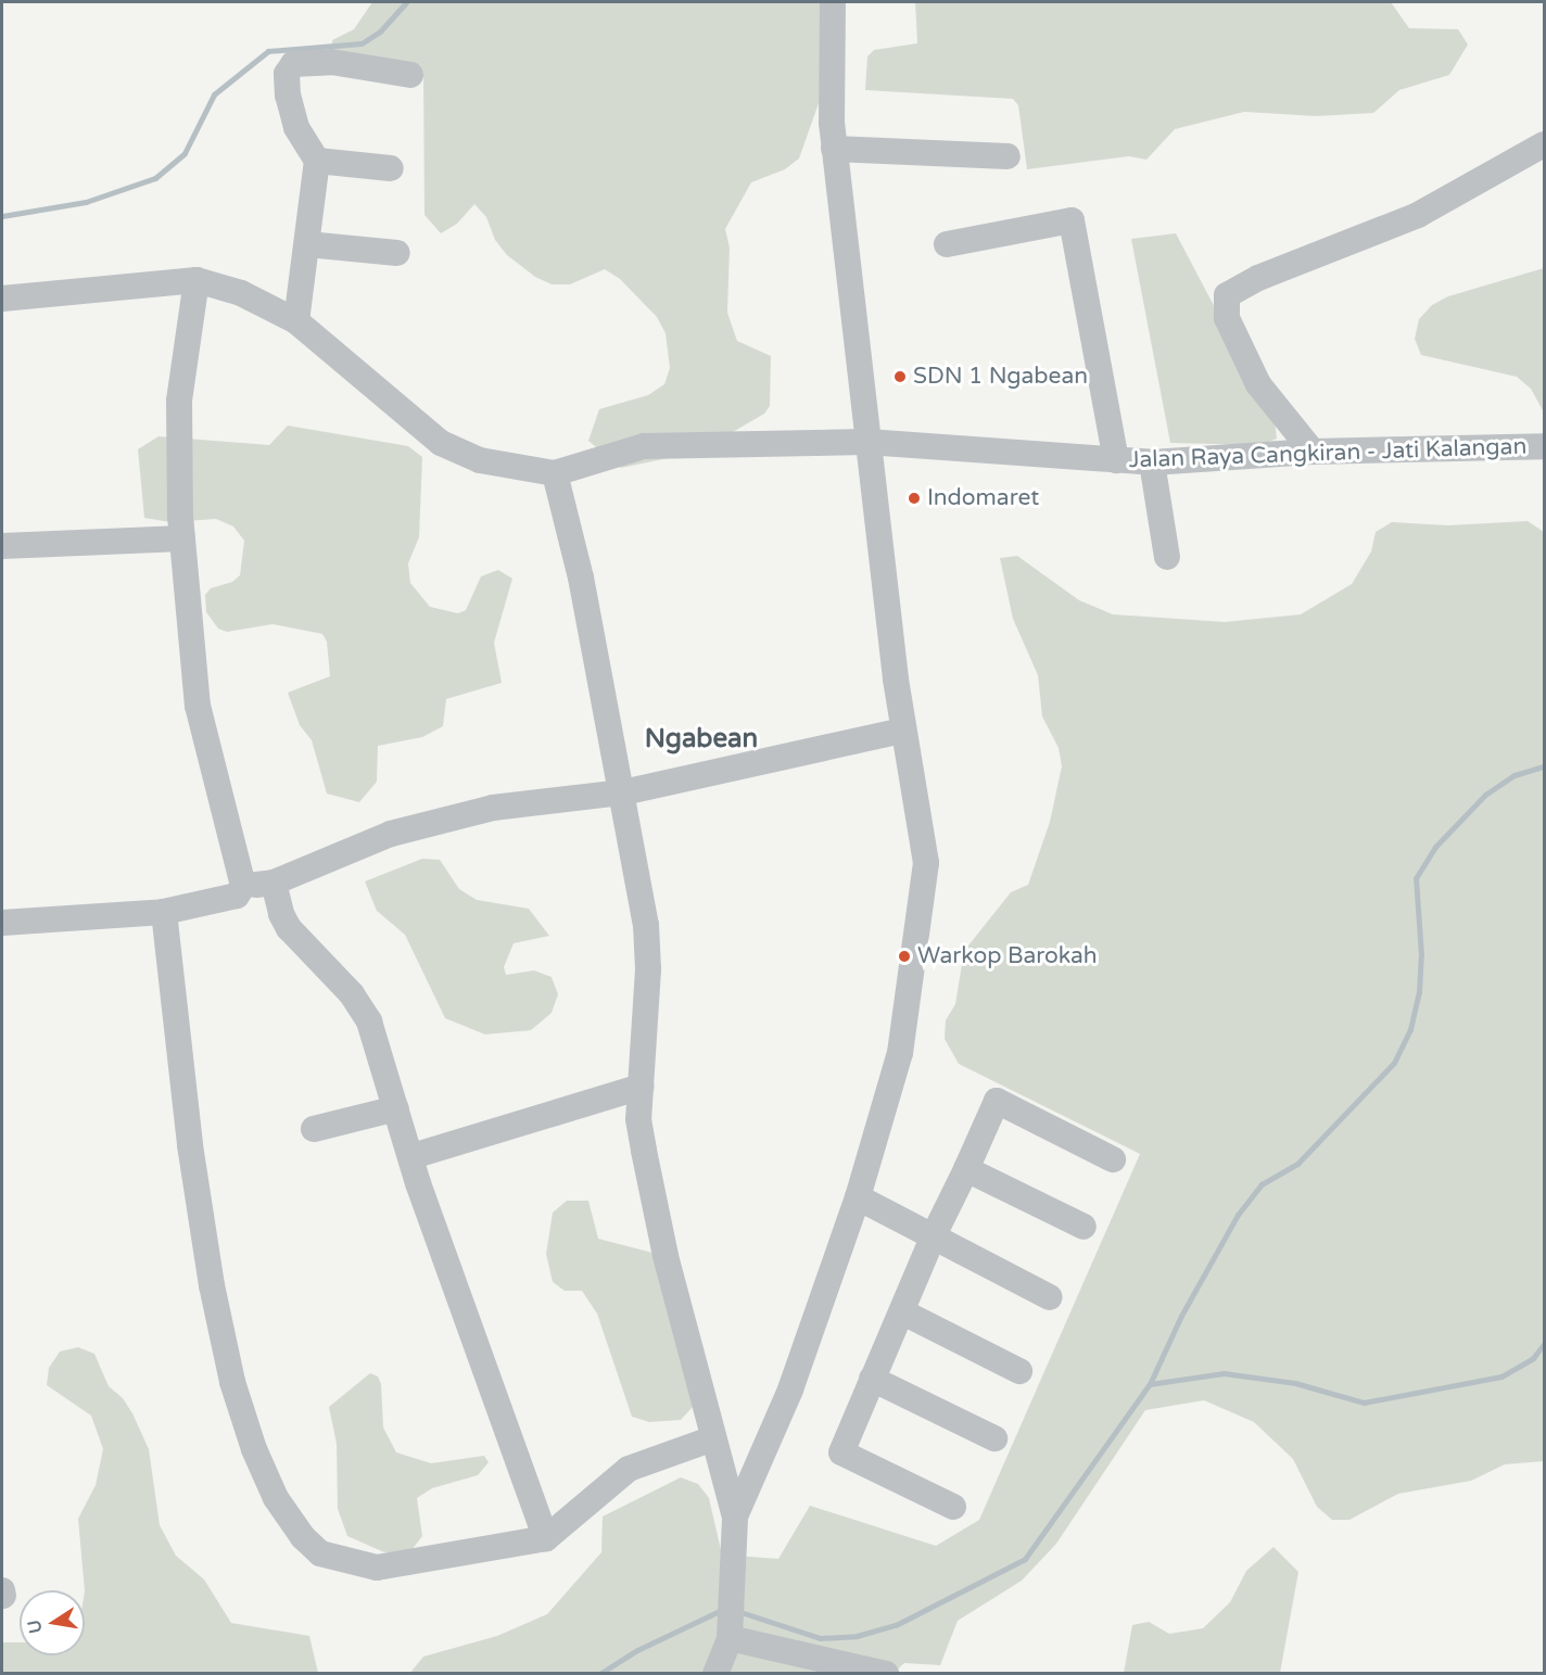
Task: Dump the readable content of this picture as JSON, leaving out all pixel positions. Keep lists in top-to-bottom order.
{
  "streets": {
    "street": ["Jalan Raya Cangkiran - Jati Kalangan"]
  },
  "districts": ["Ngabean"],
  "places": ["SDN 1 Ngabean", "Indomaret", "Warkop Barokah"],
  "north": "left"
}
